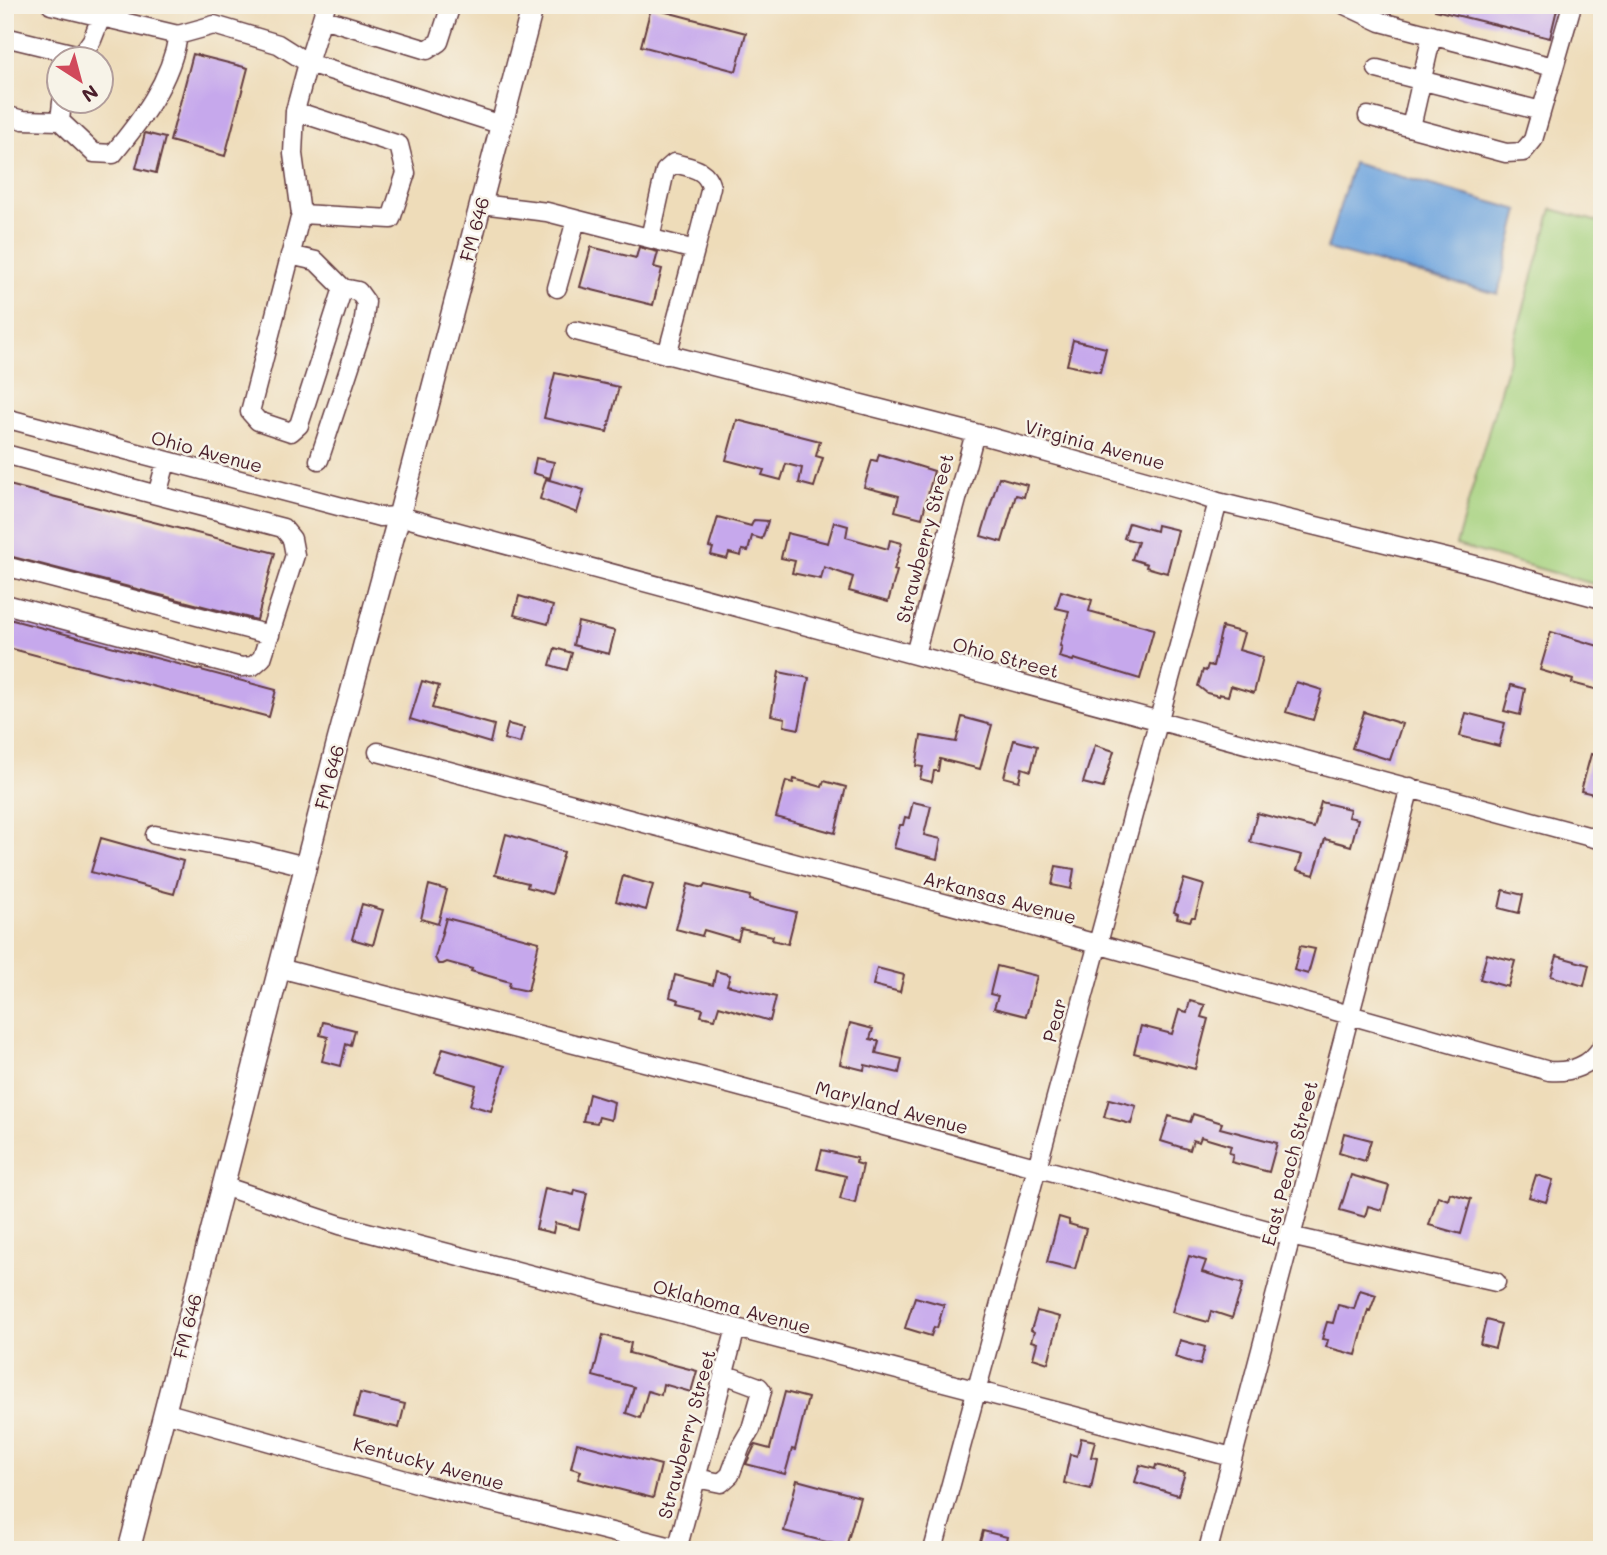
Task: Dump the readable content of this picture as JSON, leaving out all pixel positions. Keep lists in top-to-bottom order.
{
  "streets": {
    "main road": ["FM 646"],
    "street": [
      "Virginia Avenue",
      "Ohio Avenue",
      "Strawberry Street",
      "Ohio Street",
      "Arkansas Avenue",
      "Pear",
      "Maryland Avenue",
      "East Peach Street",
      "Oklahoma Avenue",
      "Kentucky Avenue"
    ]
  },
  "crossings": [
    ["FM 646", "Ohio Avenue"],
    ["FM 646", "Ohio Street"],
    ["FM 646", "Maryland Avenue"],
    ["FM 646", "Oklahoma Avenue"],
    ["FM 646", "Kentucky Avenue"],
    ["Virginia Avenue", "Strawberry Street"],
    ["Virginia Avenue", "Pear"],
    ["Ohio Avenue", "Ohio Street"],
    ["Strawberry Street", "Ohio Street"],
    ["Strawberry Street", "Oklahoma Avenue"],
    ["Strawberry Street", "Kentucky Avenue"],
    ["Ohio Street", "Pear"],
    ["Ohio Street", "East Peach Street"],
    ["Arkansas Avenue", "Pear"],
    ["Arkansas Avenue", "East Peach Street"],
    ["Pear", "Maryland Avenue"],
    ["Pear", "Oklahoma Avenue"],
    ["Maryland Avenue", "East Peach Street"],
    ["East Peach Street", "Oklahoma Avenue"]
  ],
  "north": "bottom right"
}
